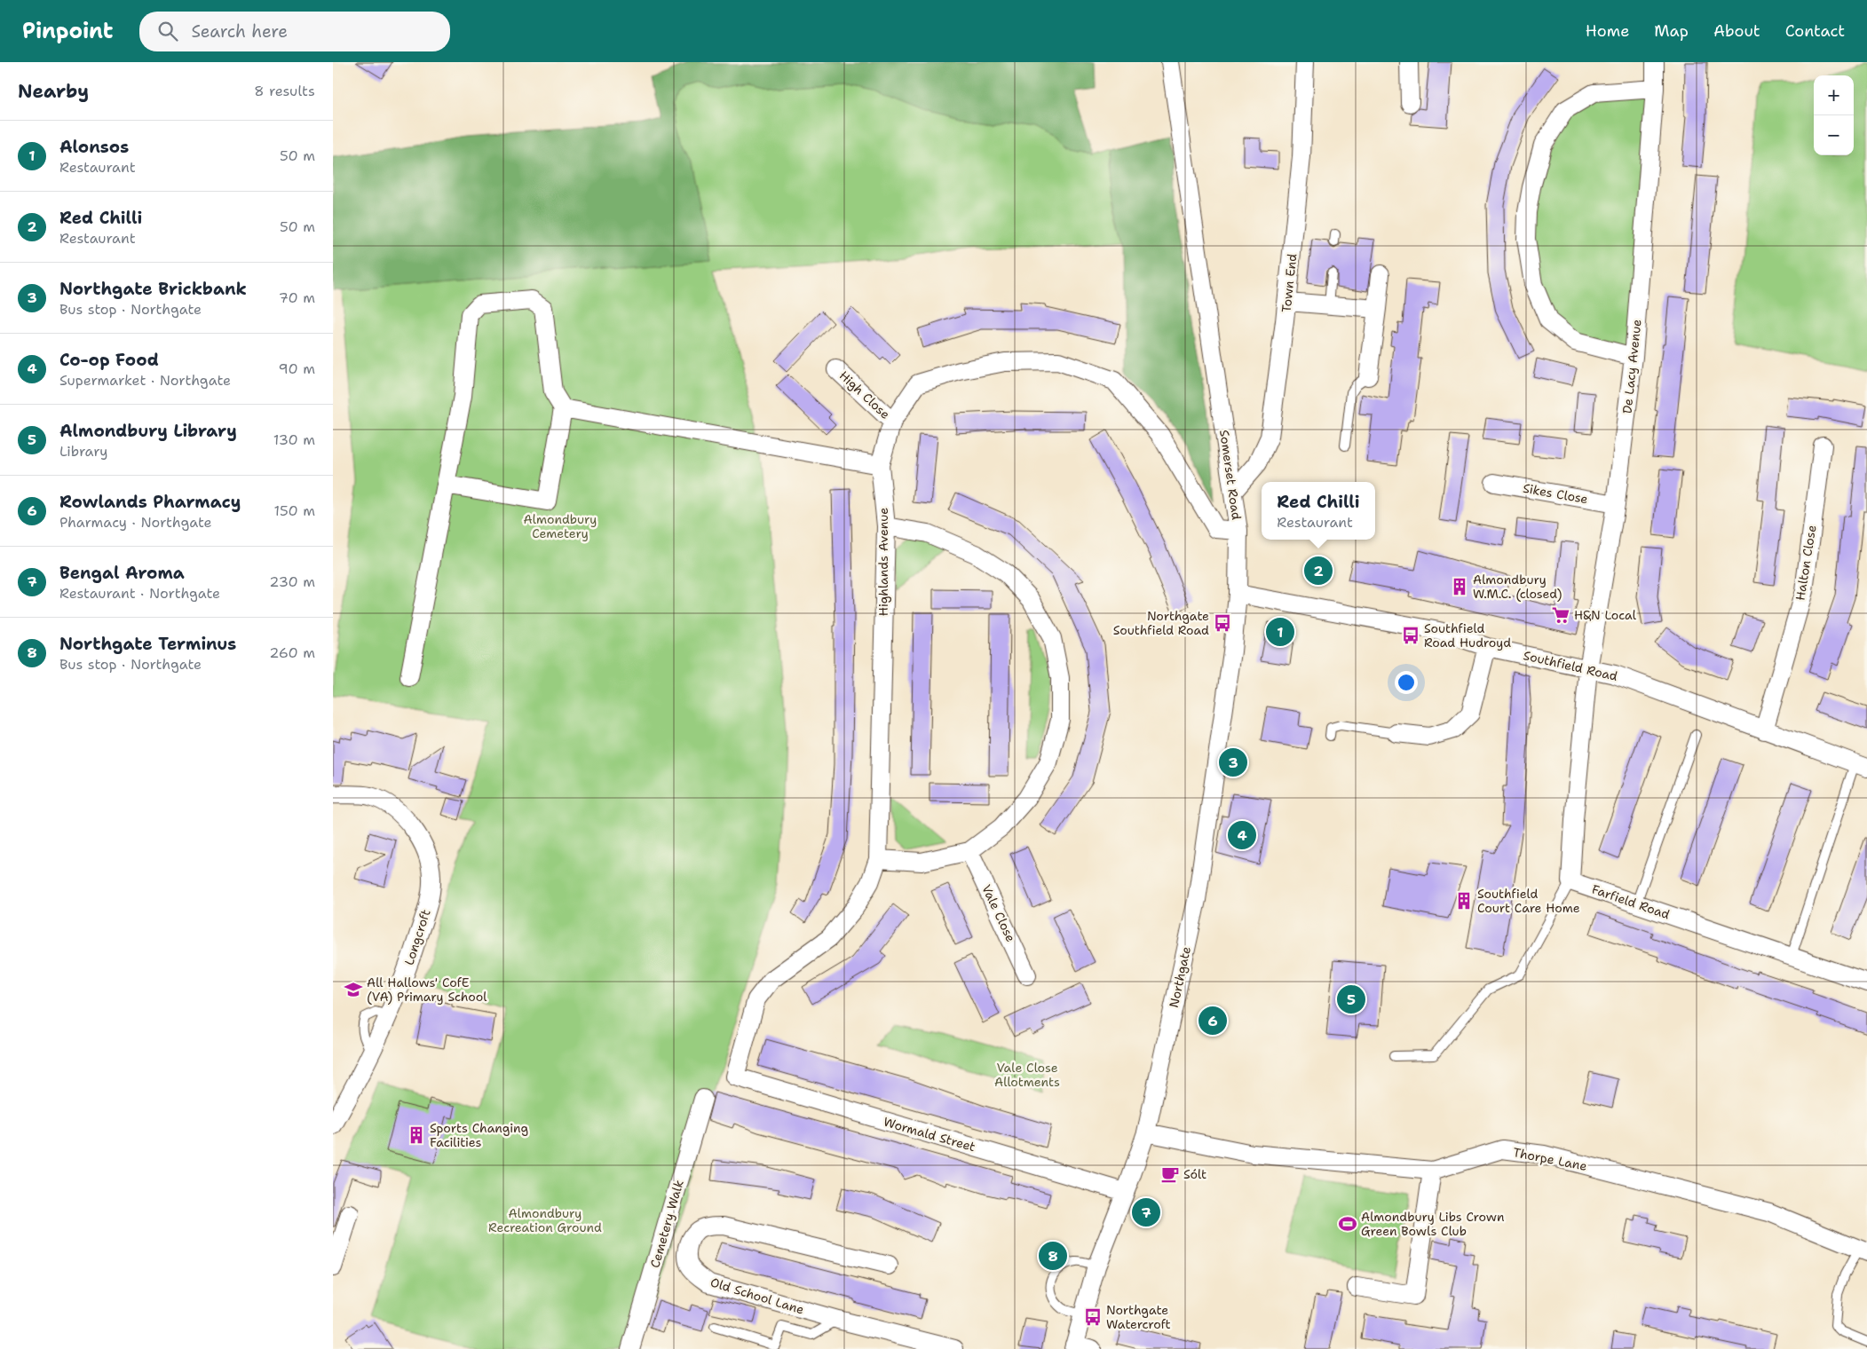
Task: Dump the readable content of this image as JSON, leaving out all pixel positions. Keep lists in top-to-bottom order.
{
  "streets": {
    "street": [
      "Town End",
      "De Lacy Avenue",
      "High Close",
      "Somerset Road",
      "Sikes Close",
      "Highlands Avenue",
      "Halton Close",
      "Southfield Road",
      "Farfield Road",
      "Vale Close",
      "Longcroft",
      "Northgate",
      "Wormald Street",
      "Thorpe Lane",
      "Cemetery Walk",
      "Old School Lane"
    ]
  },
  "crossings": [
    ["Town End", "Somerset Road"],
    ["De Lacy Avenue", "Sikes Close"],
    ["De Lacy Avenue", "Southfield Road"],
    ["High Close", "Highlands Avenue"],
    ["Somerset Road", "Highlands Avenue"],
    ["Somerset Road", "Southfield Road"],
    ["Somerset Road", "Northgate"],
    ["Highlands Avenue", "Wormald Street"],
    ["Halton Close", "Southfield Road"],
    ["Southfield Road", "Northgate"],
    ["Northgate", "Wormald Street"],
    ["Northgate", "Thorpe Lane"]
  ],
  "parks": ["Almondbury Cemetery", "Vale Close Allotments", "Almondbury Recreation Ground"],
  "places": {
    "building": ["Almondbury W.M.C. (closed)", "Southfield Court Care Home", "Sports Changing Facilities"],
    "supermarket": ["H&N Local"],
    "bus stop": ["Northgate Southfield Road", "Southfield Road Hudroyd", "Northgate Watercroft"],
    "school or university": ["All Hallows' CofE (VA) Primary School"],
    "cafe": ["Sólt"],
    "sports": ["Almondbury Libs Crown Green Bowls Club"]
  },
  "page": {
    "header": "Pinpoint",
    "search": "Search here",
    "nav": [
      "Home",
      "Map",
      "About",
      "Contact"
    ],
    "heading": ["Nearby", "8 results"],
    "map_buttons": ["+", "−"],
    "list": [
      {
        "mark": "1",
        "name": "Alonsos",
        "note": "Restaurant",
        "value": "50 m"
      },
      {
        "mark": "2",
        "name": "Red Chilli",
        "note": "Restaurant",
        "value": "50 m"
      },
      {
        "mark": "3",
        "name": "Northgate Brickbank",
        "note": "Bus stop · Northgate",
        "value": "70 m"
      },
      {
        "mark": "4",
        "name": "Co-op Food",
        "note": "Supermarket · Northgate",
        "value": "90 m"
      },
      {
        "mark": "5",
        "name": "Almondbury Library",
        "note": "Library",
        "value": "130 m"
      },
      {
        "mark": "6",
        "name": "Rowlands Pharmacy",
        "note": "Pharmacy · Northgate",
        "value": "150 m"
      },
      {
        "mark": "7",
        "name": "Bengal Aroma",
        "note": "Restaurant · Northgate",
        "value": "230 m"
      },
      {
        "mark": "8",
        "name": "Northgate Terminus",
        "note": "Bus stop · Northgate",
        "value": "260 m"
      }
    ],
    "popup": ["Red Chilli", "Restaurant"],
    "pins": [
      "2",
      "1",
      "3",
      "4",
      "5",
      "6",
      "7",
      "8"
    ]
  }
}
